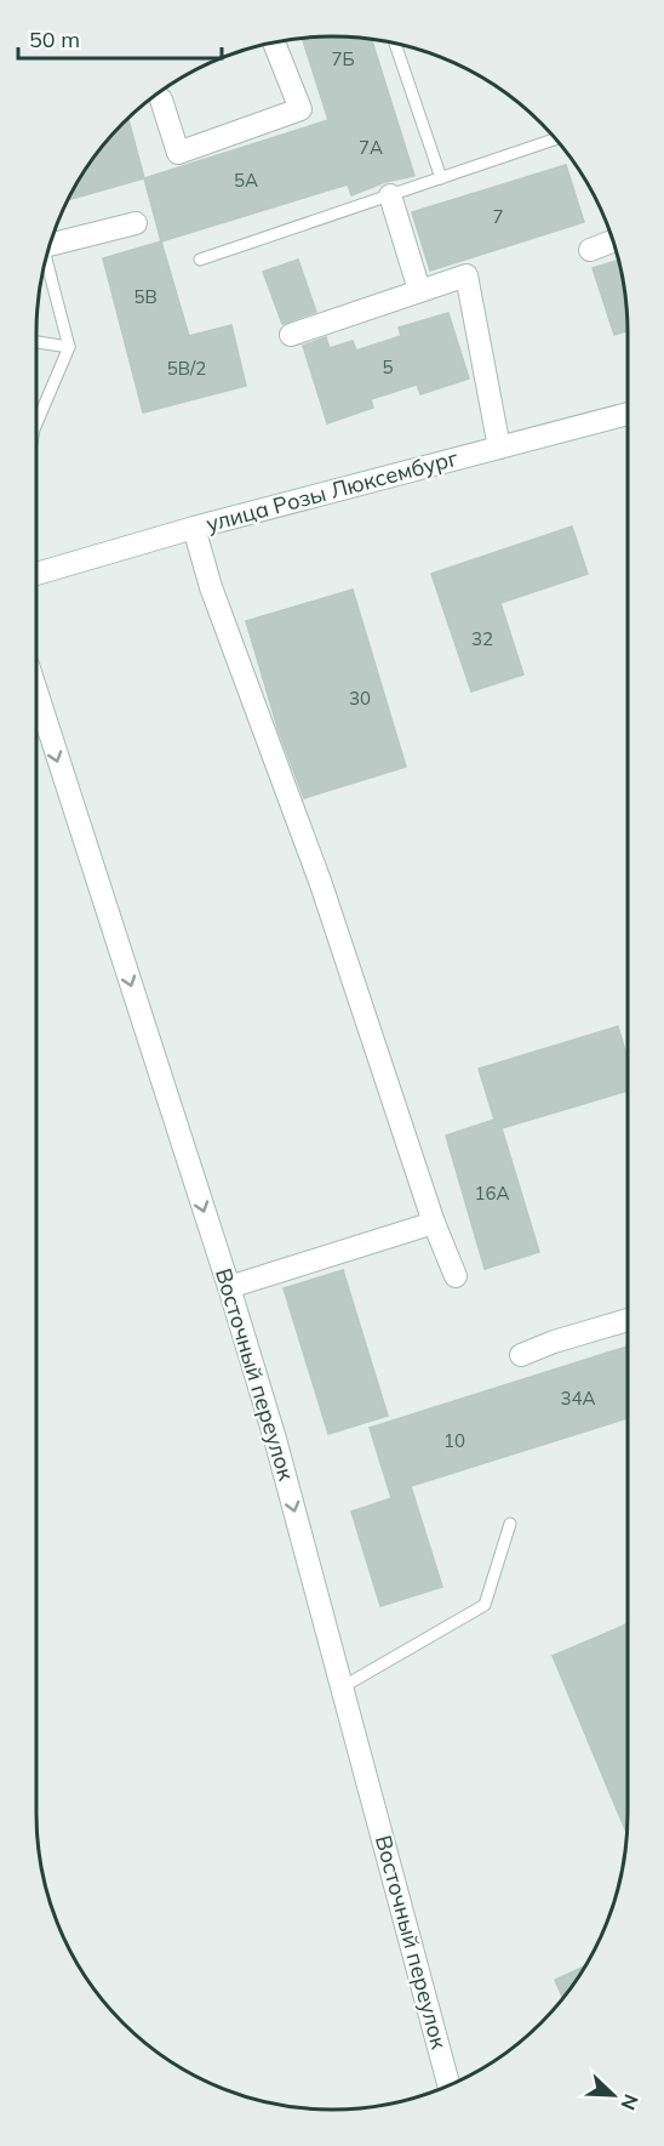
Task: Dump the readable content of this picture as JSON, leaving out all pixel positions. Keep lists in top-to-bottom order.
{
  "streets": {
    "street": ["улица Розы Люксембург", "Восточный переулок"]
  },
  "one_way": ["Восточный переулок"],
  "house_numbers": [
    "7Б",
    "7А",
    "5А",
    "7",
    "5В",
    "5",
    "5В/2",
    "32",
    "30",
    "16А",
    "34А",
    "10"
  ],
  "scale_bar": "50 m",
  "north": "bottom right"
}
